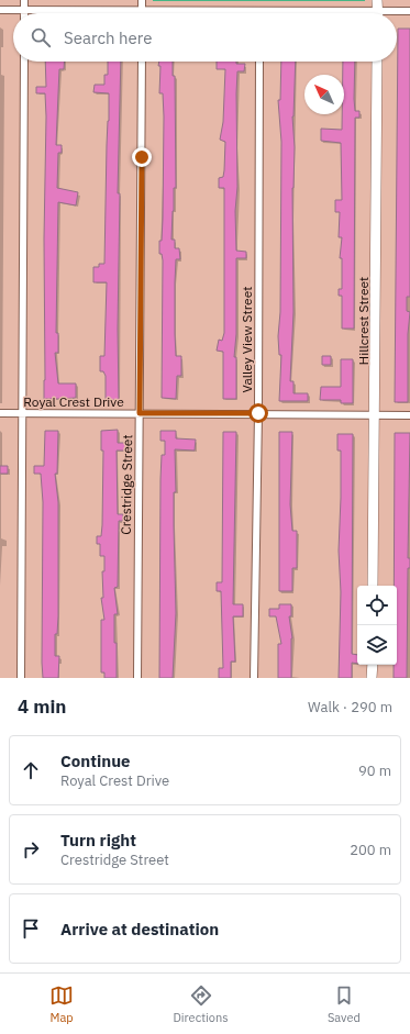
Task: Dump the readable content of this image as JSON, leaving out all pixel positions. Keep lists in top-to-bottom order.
{
  "streets": {
    "street": [
      "Hillcrest Street",
      "Valley View Street",
      "Royal Crest Drive",
      "Crestridge Street"
    ]
  },
  "crossings": [
    ["Hillcrest Street", "Royal Crest Drive"],
    ["Valley View Street", "Royal Crest Drive"],
    ["Royal Crest Drive", "Crestridge Street"]
  ],
  "north": "top left",
  "page": {
    "search": "Search here",
    "heading": ["4 min", "Walk · 290 m"],
    "list": [
      ["Continue", "Royal Crest Drive", "90 m"],
      ["Turn right", "Crestridge Street", "200 m"],
      "Arrive at destination"
    ],
    "nav": ["Map", "Directions", "Saved"]
  }
}
